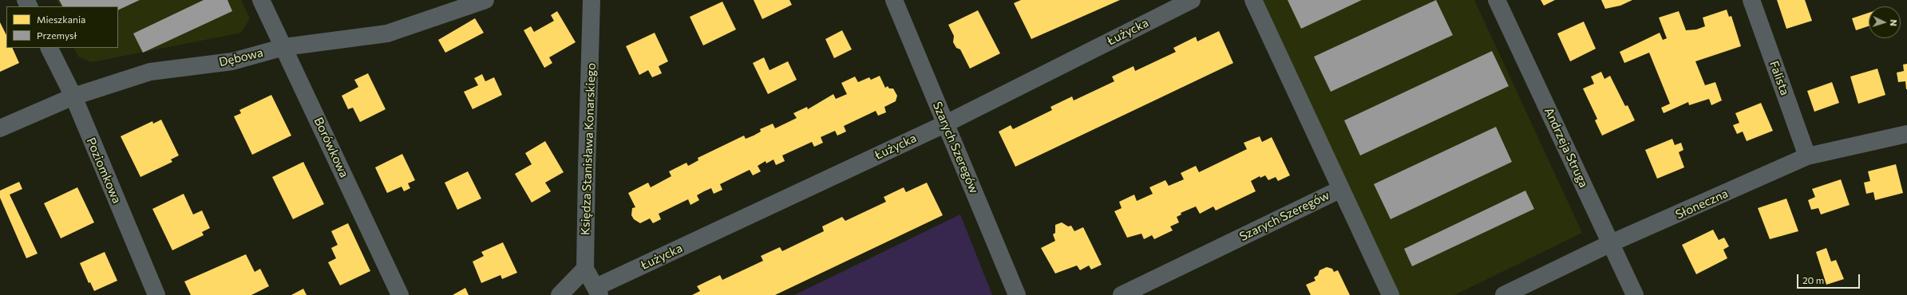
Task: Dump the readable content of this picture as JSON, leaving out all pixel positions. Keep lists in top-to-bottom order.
{
  "streets": {
    "street": [
      "Łużycka",
      "Dębowa",
      "Falista",
      "Borówkowa",
      "Szarych Szeregów",
      "Andrzeja Struga",
      "Księdza Stanisława Konarskiego",
      "Poziomkowa",
      "Słoneczna"
    ]
  },
  "crossings": [
    ["Łużycka", "Szarych Szeregów"],
    ["Dębowa", "Borówkowa"],
    ["Dębowa", "Poziomkowa"],
    ["Falista", "Słoneczna"],
    ["Andrzeja Struga", "Słoneczna"]
  ],
  "legend": ["Mieszkania", "Przemysł"],
  "scale_bar": "20 m",
  "north": "right"
}
